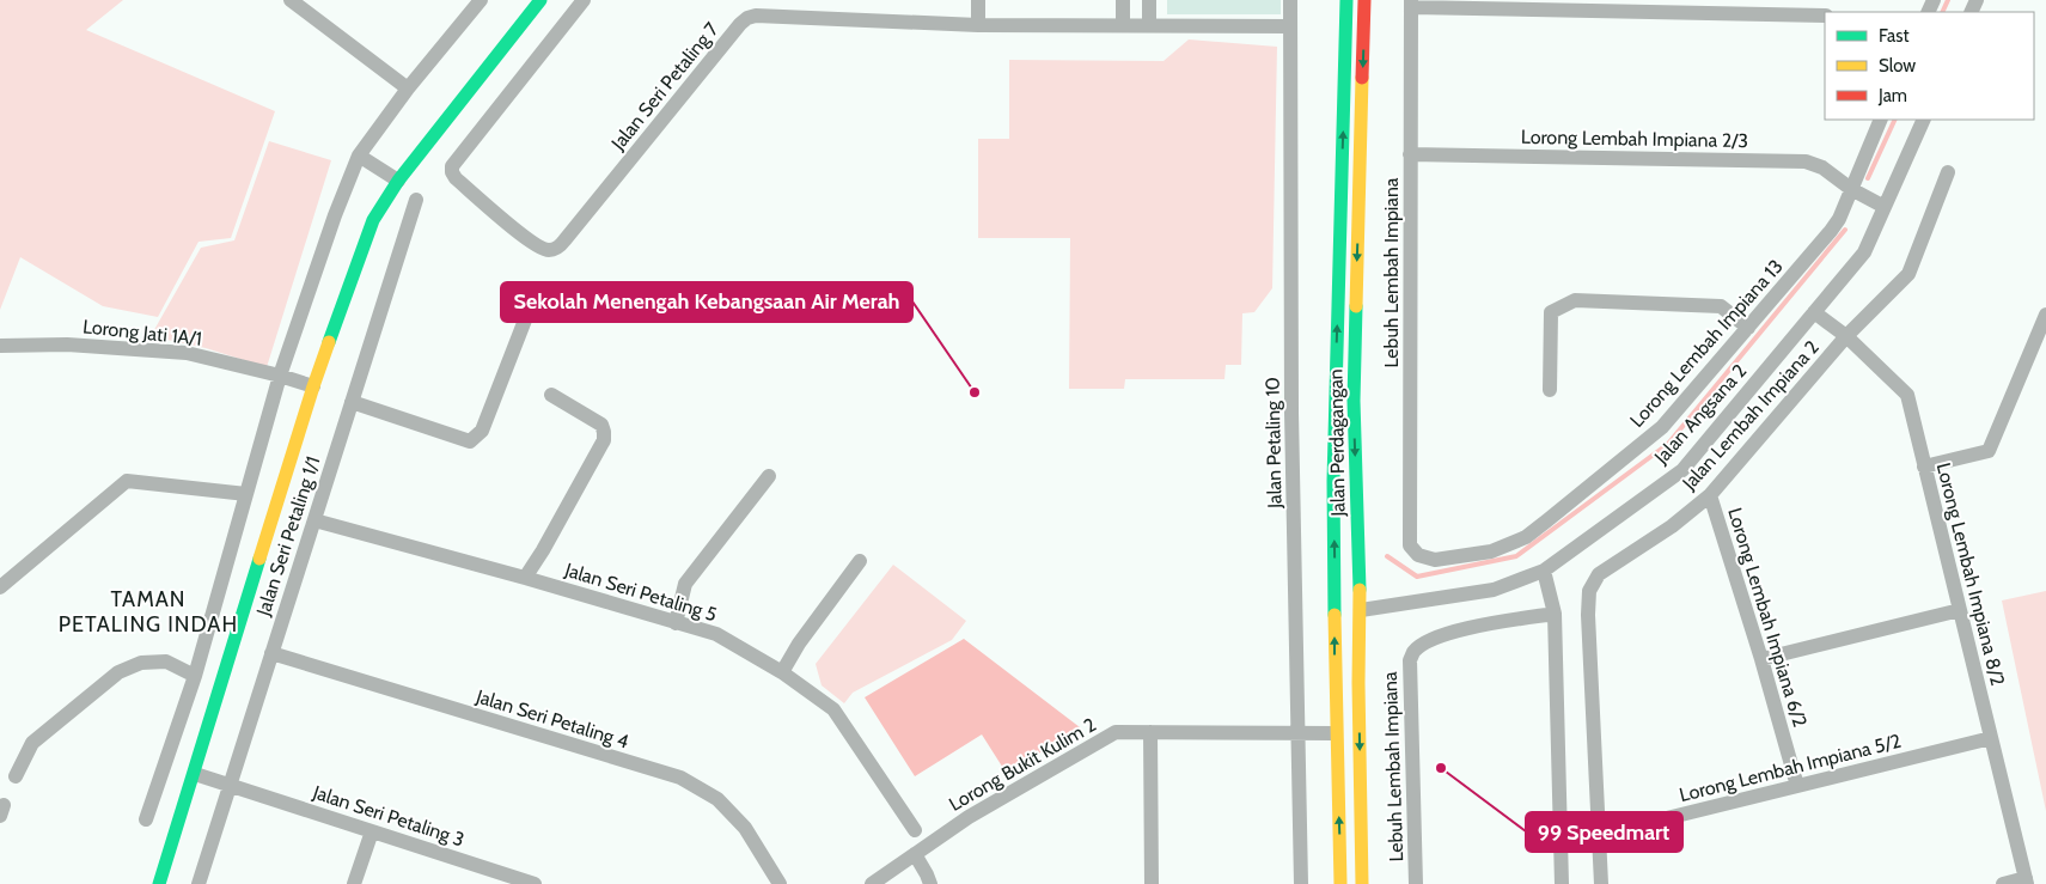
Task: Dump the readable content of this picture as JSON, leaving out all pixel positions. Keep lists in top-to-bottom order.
{
  "streets": {
    "main road": ["Jalan Perdagangan"],
    "street": [
      "Jalan Seri Petaling 7",
      "Lorong Lembah Impiana 2/3",
      "Lebuh Lembah Impiana",
      "Lorong Jati 1A/1",
      "Lorong Lembah Impiana 13",
      "Jalan Angsana 2",
      "Jalan Lembah Impiana 2",
      "Jalan Petaling 10",
      "Jalan Seri Petaling 1/1",
      "Lorong Lembah Impiana 8/2",
      "Jalan Seri Petaling 5",
      "Lorong Lembah Impiana 6/2",
      "Jalan Seri Petaling 4",
      "Lorong Bukit Kulim 2",
      "Lorong Lembah Impiana 5/2",
      "Jalan Seri Petaling 3"
    ]
  },
  "crossings": [
    ["Jalan Seri Petaling 7", "Jalan Petaling 10"],
    ["Lorong Lembah Impiana 2/3", "Lebuh Lembah Impiana"],
    ["Lorong Lembah Impiana 2/3", "Lorong Lembah Impiana 13"],
    ["Lorong Lembah Impiana 2/3", "Jalan Angsana 2"],
    ["Lebuh Lembah Impiana", "Lorong Lembah Impiana 13"],
    ["Jalan Angsana 2", "Jalan Perdagangan"],
    ["Jalan Angsana 2", "Lorong Lembah Impiana 8/2"],
    ["Jalan Lembah Impiana 2", "Lorong Lembah Impiana 8/2"],
    ["Jalan Lembah Impiana 2", "Lorong Lembah Impiana 6/2"],
    ["Jalan Lembah Impiana 2", "Lorong Lembah Impiana 5/2"],
    ["Jalan Petaling 10", "Lorong Bukit Kulim 2"],
    ["Jalan Perdagangan", "Lorong Bukit Kulim 2"],
    ["Jalan Seri Petaling 1/1", "Jalan Seri Petaling 5"],
    ["Jalan Seri Petaling 1/1", "Jalan Seri Petaling 4"],
    ["Jalan Seri Petaling 1/1", "Jalan Seri Petaling 3"],
    ["Lorong Lembah Impiana 8/2", "Lorong Lembah Impiana 5/2"],
    ["Lorong Lembah Impiana 6/2", "Lorong Lembah Impiana 5/2"]
  ],
  "districts": ["TAMAN PETALING INDAH"],
  "places": ["Sekolah Menengah Kebangsaan Air Merah", "99 Speedmart"],
  "legend": ["Fast", "Slow", "Jam"]
}
